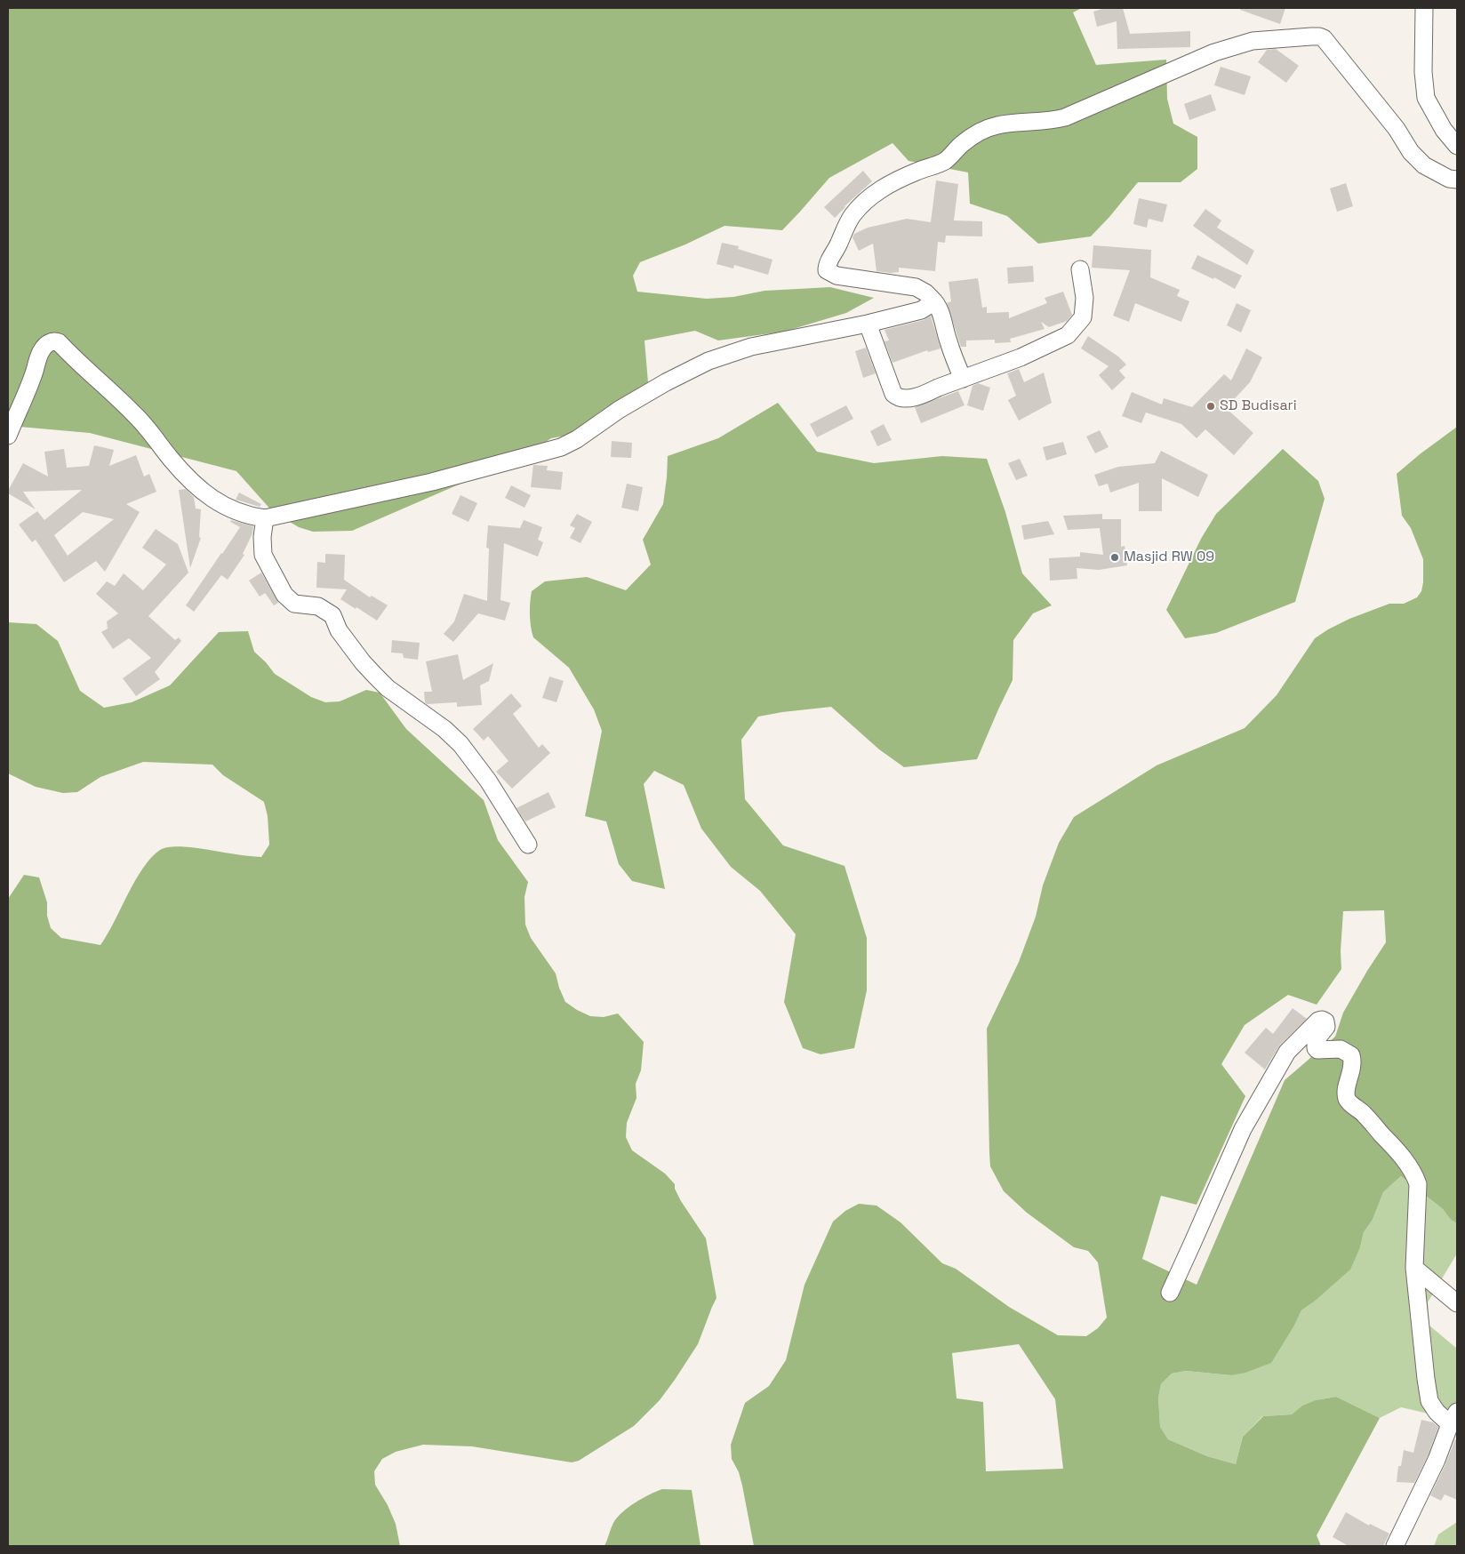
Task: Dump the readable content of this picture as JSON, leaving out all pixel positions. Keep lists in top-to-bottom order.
{
  "places": ["SD Budisari", "Masjid RW 09"]
}
